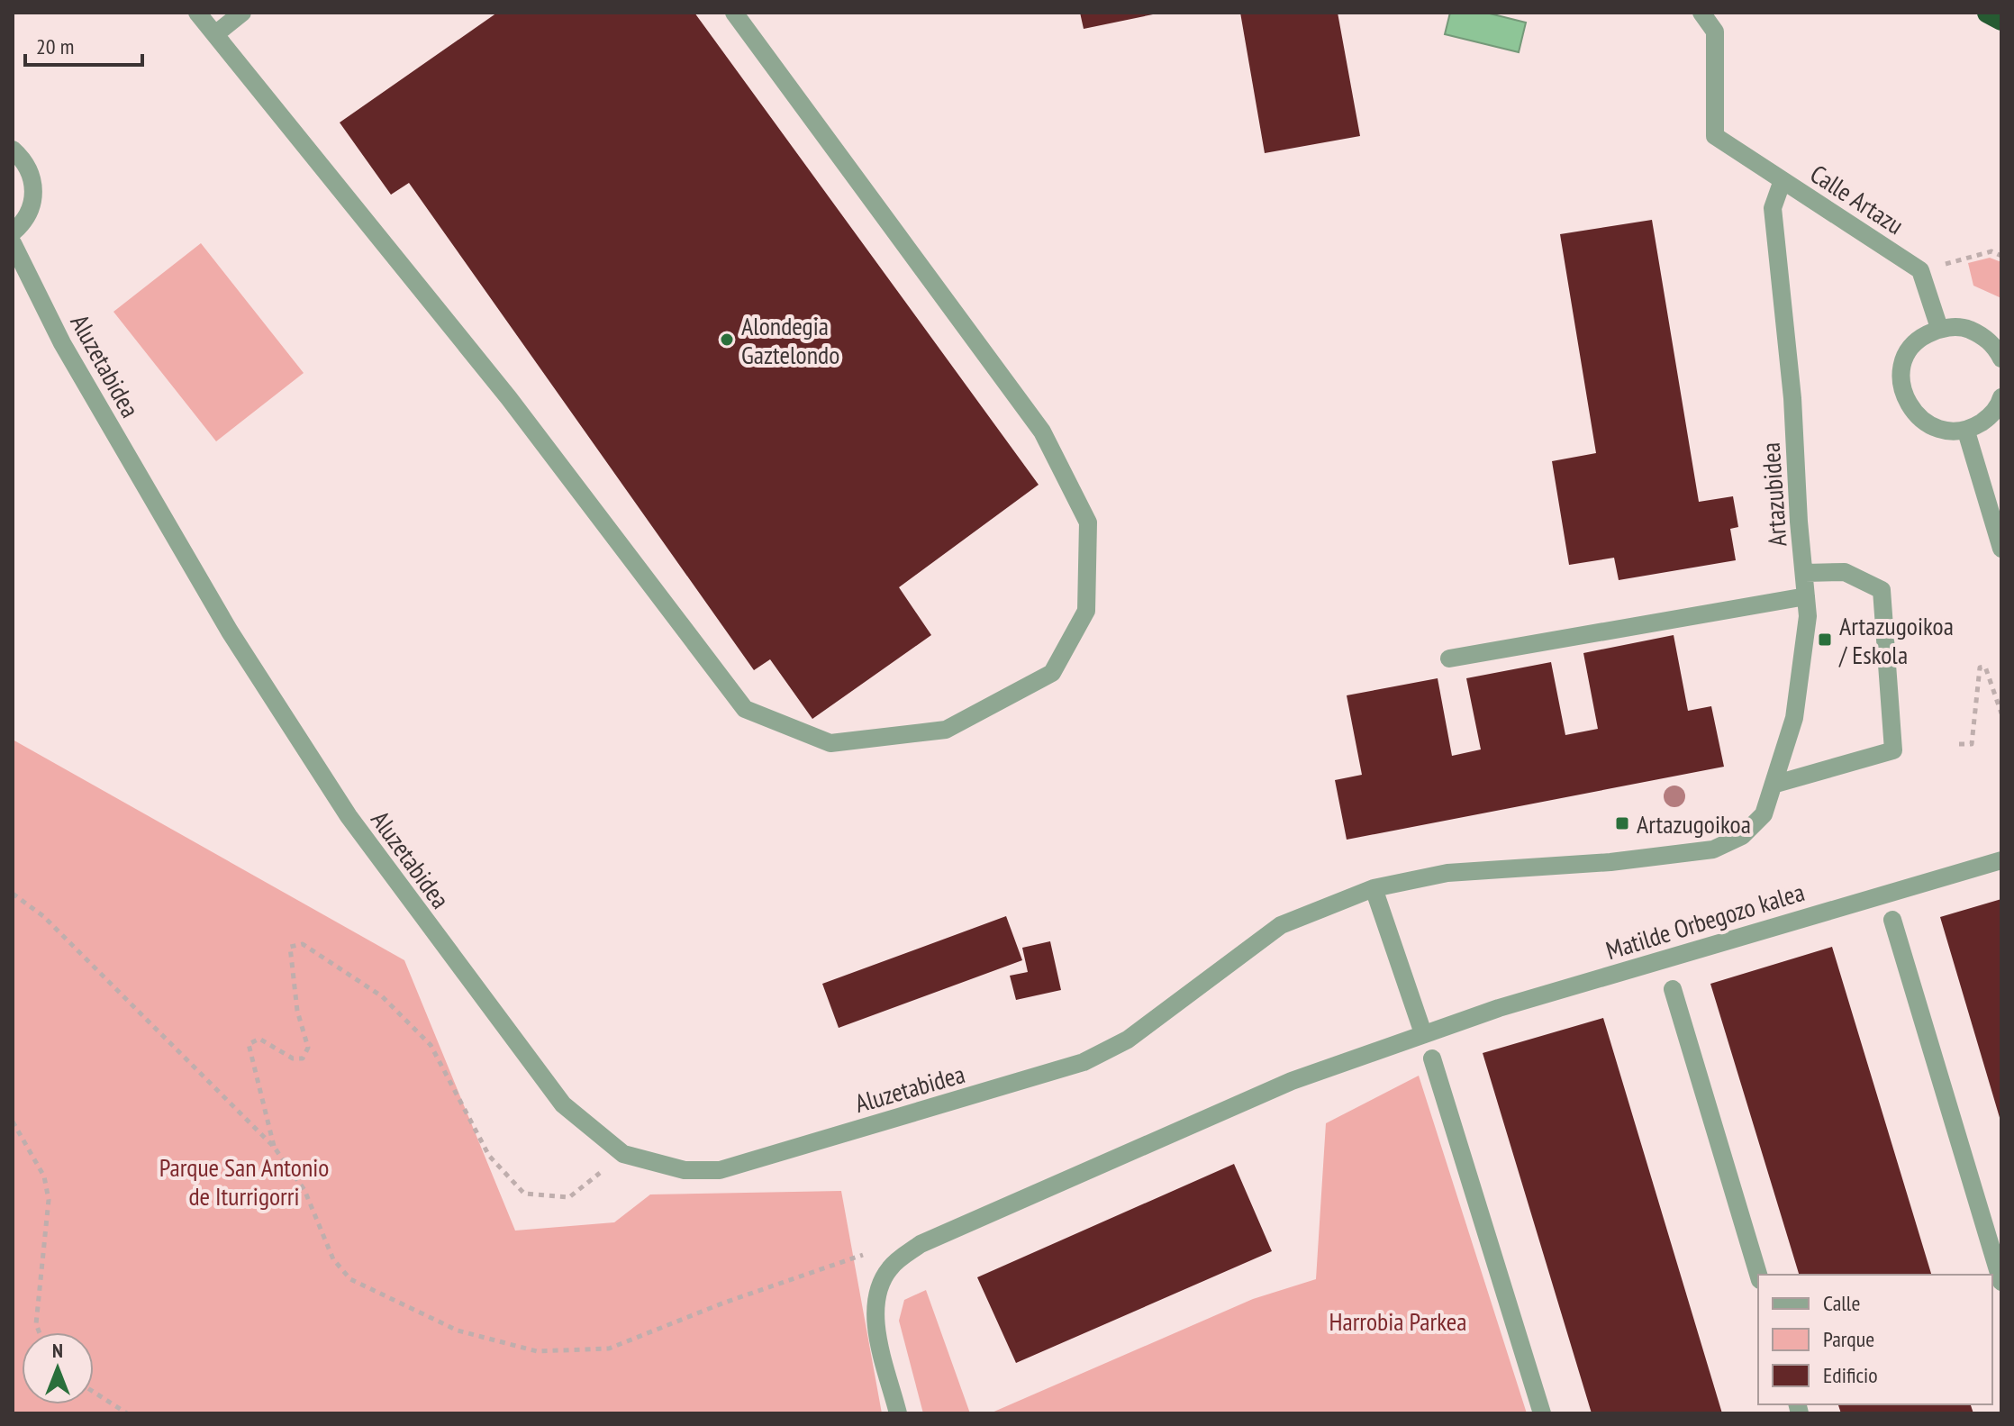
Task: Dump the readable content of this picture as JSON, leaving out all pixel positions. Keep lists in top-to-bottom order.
{
  "streets": {
    "street": [
      "Calle Artazu",
      "Aluzetabidea",
      "Artazubidea",
      "Matilde Orbegozo kalea"
    ]
  },
  "crossings": [
    ["Calle Artazu", "Artazubidea"]
  ],
  "parks": ["Parque San Antonio de Iturrigorri", "Harrobia Parkea"],
  "places": {
    "other": ["Alondegia Gaztelondo"],
    "transit": ["Artazugoikoa / Eskola", "Artazugoikoa"]
  },
  "legend": ["Calle", "Parque", "Edificio"],
  "scale_bar": "20 m",
  "north": "top"
}
